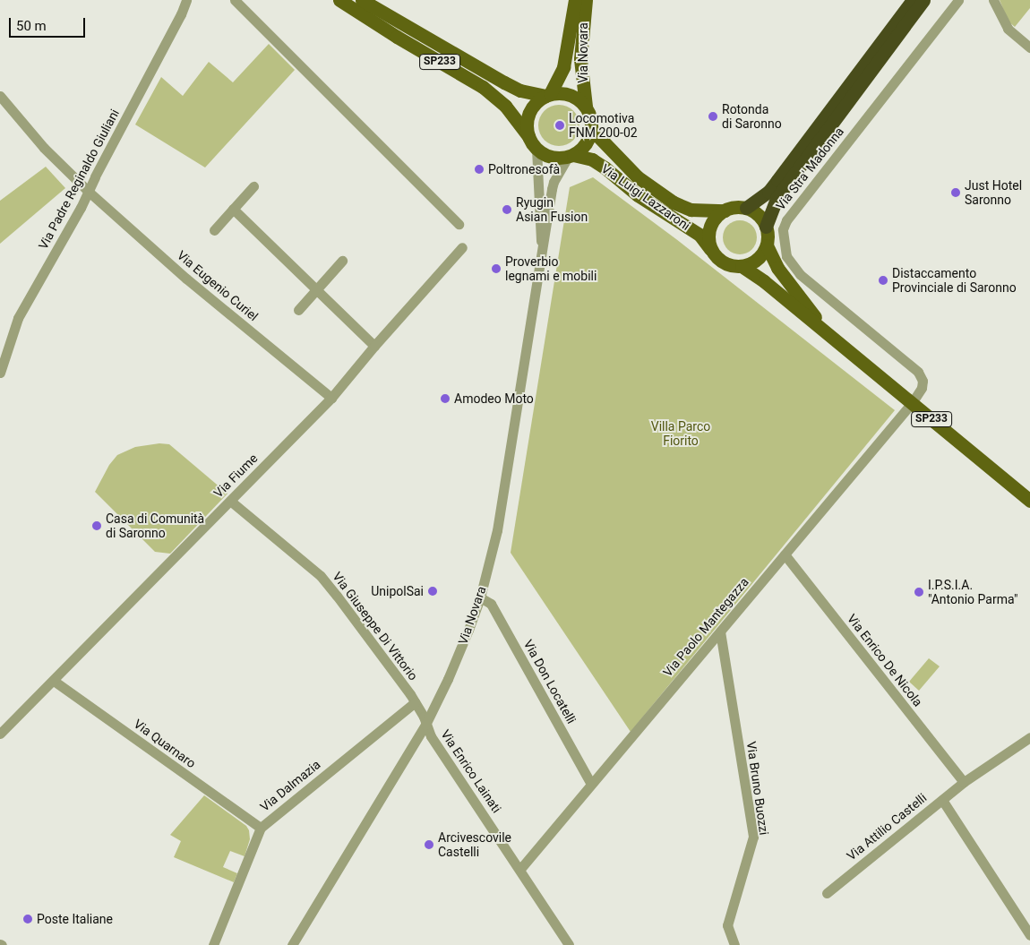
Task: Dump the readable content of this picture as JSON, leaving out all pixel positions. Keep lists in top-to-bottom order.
{
  "streets": {
    "main road": ["Via Novara", "SP233", "Via Luigi Lazzaroni"],
    "street": [
      "Via Stra' Madonna",
      "Via Padre Reginaldo Giuliani",
      "Via Eugenio Curiel",
      "Via Fiume",
      "Via Giuseppe Di Vittorio",
      "Via Paolo Mantegazza",
      "Via Enrico De Nicola",
      "Via Don Locatelli",
      "Via Quarnaro",
      "Via Enrico Lainati",
      "Via Dalmazia",
      "Via Bruno Buozzi",
      "Via Attilio Castelli"
    ]
  },
  "crossings": [
    ["Via Novara", "SP233"],
    ["Via Novara", "Via Luigi Lazzaroni"],
    ["Via Novara", "Via Giuseppe Di Vittorio"],
    ["Via Novara", "Via Don Locatelli"],
    ["Via Novara", "Via Enrico Lainati"],
    ["SP233", "Via Stra' Madonna"],
    ["SP233", "Via Luigi Lazzaroni"],
    ["SP233", "Via Paolo Mantegazza"],
    ["Via Stra' Madonna", "Via Paolo Mantegazza"],
    ["Via Padre Reginaldo Giuliani", "Via Eugenio Curiel"],
    ["Via Eugenio Curiel", "Via Fiume"],
    ["Via Fiume", "Via Giuseppe Di Vittorio"],
    ["Via Fiume", "Via Quarnaro"],
    ["Via Giuseppe Di Vittorio", "Via Enrico Lainati"],
    ["Via Giuseppe Di Vittorio", "Via Dalmazia"],
    ["Via Paolo Mantegazza", "Via Enrico De Nicola"],
    ["Via Paolo Mantegazza", "Via Don Locatelli"],
    ["Via Paolo Mantegazza", "Via Enrico Lainati"],
    ["Via Paolo Mantegazza", "Via Bruno Buozzi"],
    ["Via Enrico De Nicola", "Via Attilio Castelli"],
    ["Via Quarnaro", "Via Dalmazia"]
  ],
  "parks": ["Villa Parco Fiorito"],
  "places": [
    "Rotonda di Saronno",
    "Locomotiva FNM 200-02",
    "Poltronesofà",
    "Just Hotel Saronno",
    "Ryugin Asian Fusion",
    "Proverbio legnami e mobili",
    "Distaccamento Provinciale di Saronno",
    "Amodeo Moto",
    "Casa di Comunità di Saronno",
    "UnipolSai",
    "I.P.S.I.A. \"Antonio Parma\"",
    "Arcivescovile Castelli",
    "Poste Italiane"
  ],
  "scale_bar": "50 m"
}
